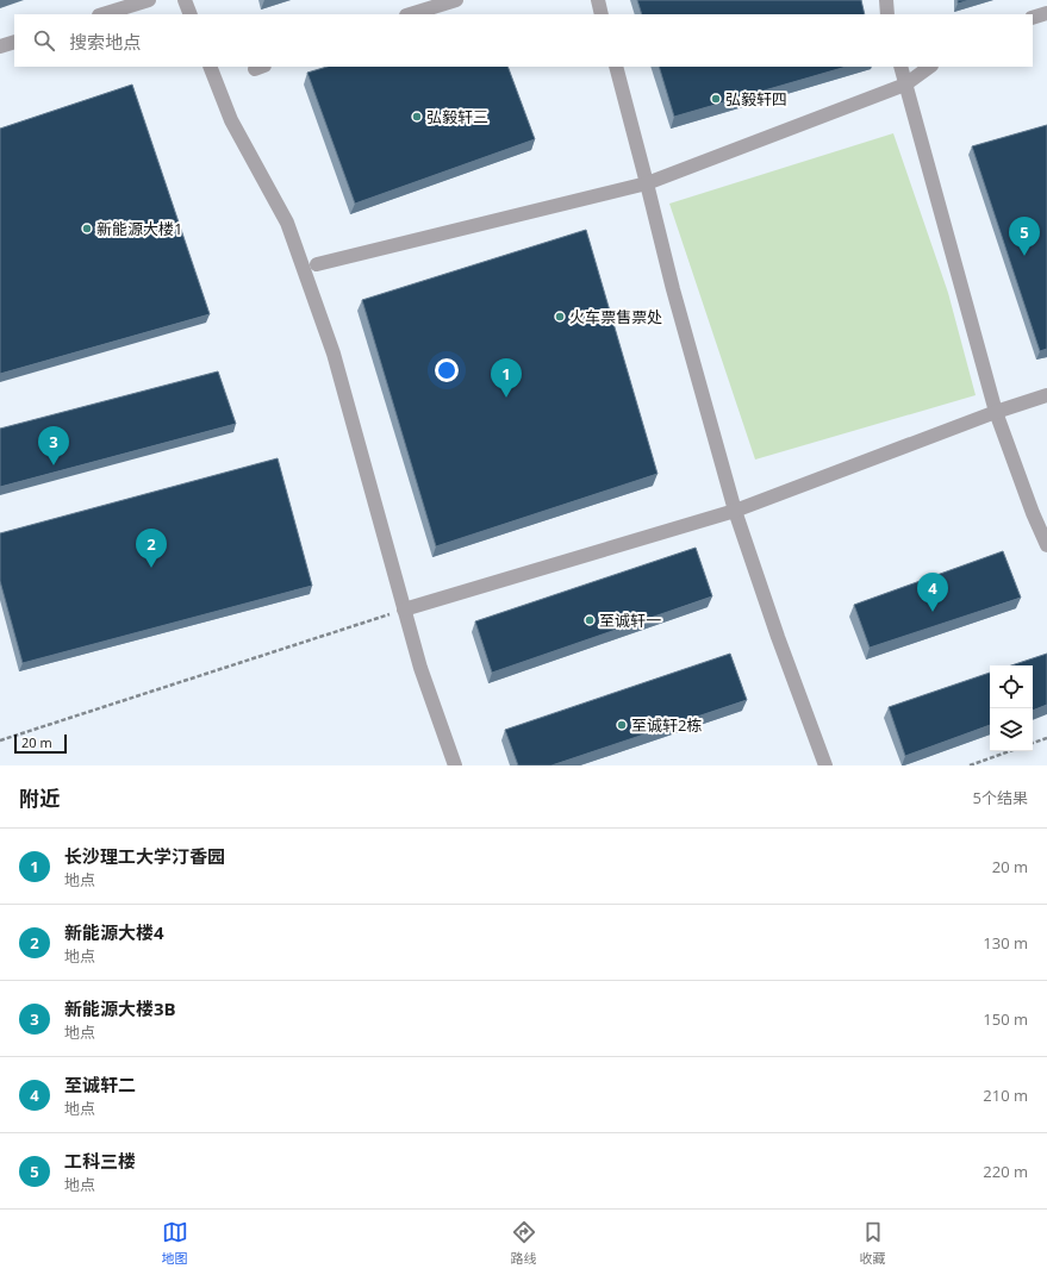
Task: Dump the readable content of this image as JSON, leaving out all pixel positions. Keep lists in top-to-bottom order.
{
  "places": [
    "弘毅轩四",
    "弘毅轩三",
    "新能源大楼1",
    "火车票售票处",
    "至诚轩一",
    "至诚轩2栋"
  ],
  "scale_bar": "20 m",
  "page": {
    "search": "搜索地点",
    "pins": [
      "5",
      "1",
      "3",
      "2",
      "4"
    ],
    "scale": "20 m",
    "heading": ["附近", "5个结果"],
    "list": [
      {
        "mark": "1",
        "name": "长沙理工大学汀香园",
        "note": "地点",
        "value": "20 m"
      },
      {
        "mark": "2",
        "name": "新能源大楼4",
        "note": "地点",
        "value": "130 m"
      },
      {
        "mark": "3",
        "name": "新能源大楼3B",
        "note": "地点",
        "value": "150 m"
      },
      {
        "mark": "4",
        "name": "至诚轩二",
        "note": "地点",
        "value": "210 m"
      },
      {
        "mark": "5",
        "name": "工科三楼",
        "note": "地点",
        "value": "220 m"
      }
    ],
    "nav": ["地图", "路线", "收藏"]
  }
}
